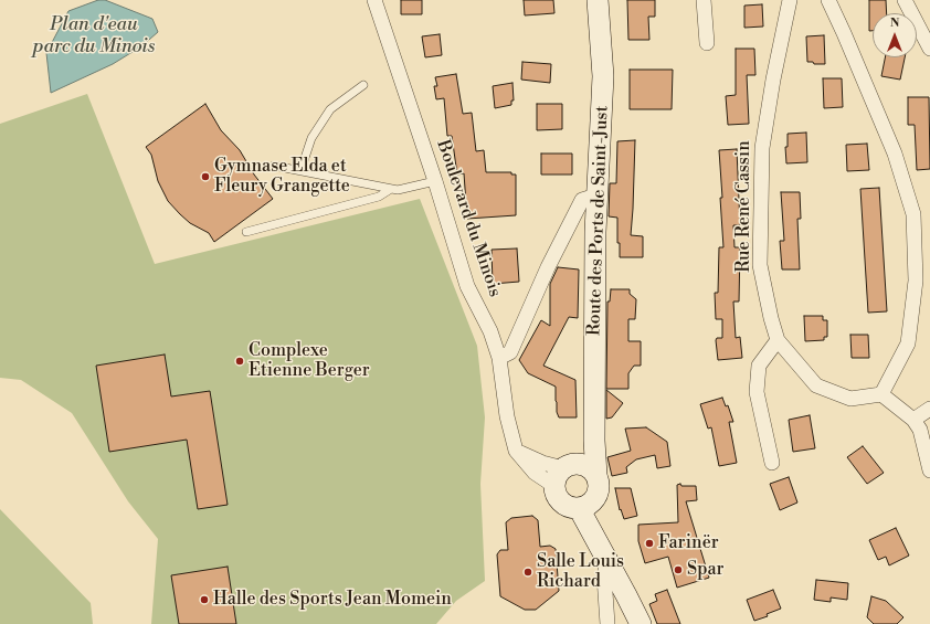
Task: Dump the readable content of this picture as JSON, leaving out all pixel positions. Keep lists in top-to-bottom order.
{
  "streets": {
    "main road": ["Route des Ports de Saint-Just"],
    "street": ["Rue René Cassin", "Boulevard du Minois"]
  },
  "crossings": [
    ["Boulevard du Minois", "Route des Ports de Saint-Just"]
  ],
  "water": ["Plan d'eau parc du Minois"],
  "places": [
    "Gymnase Elda et Fleury Grangette",
    "Complexe Etienne Berger",
    "Farinër",
    "Spar",
    "Salle Louis Richard",
    "Halle des Sports Jean Momein"
  ],
  "north": "top"
}
